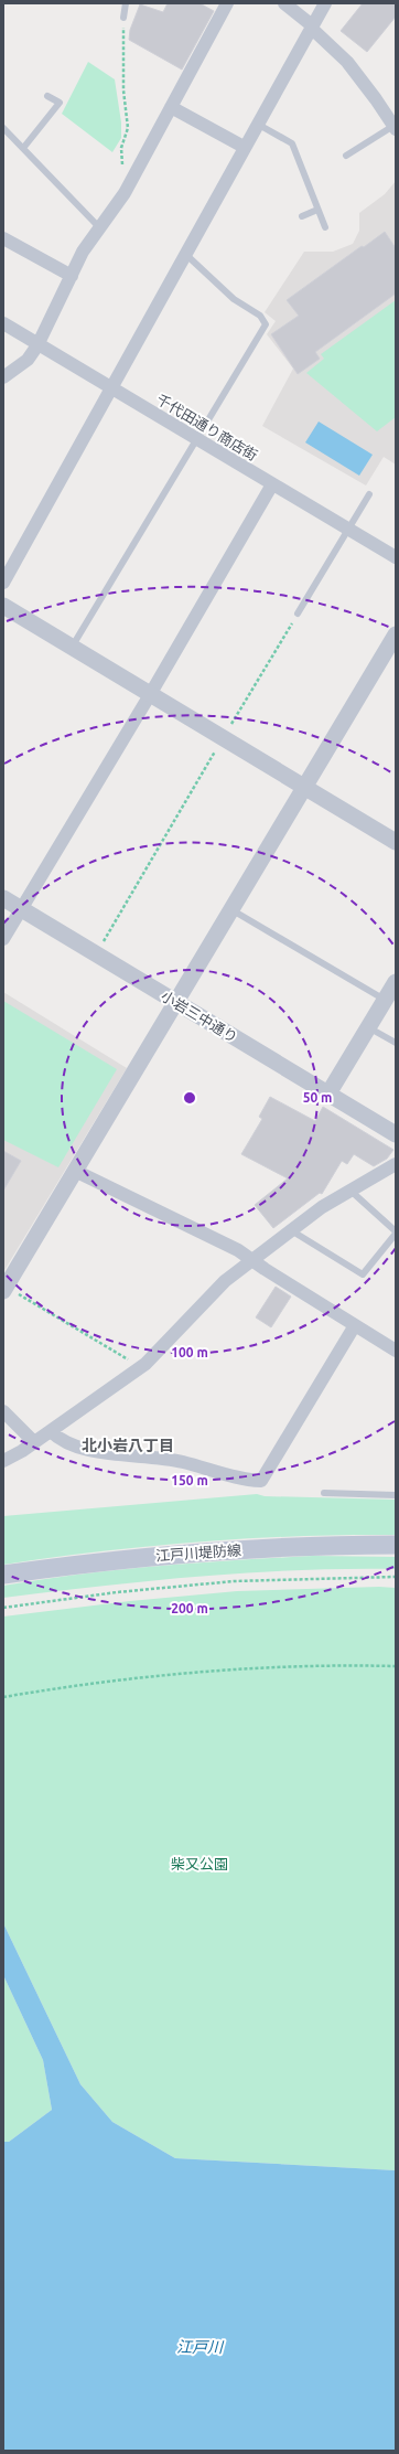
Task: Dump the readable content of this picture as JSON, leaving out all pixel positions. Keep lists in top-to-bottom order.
{
  "streets": {
    "main road": ["江戸川堤防線"],
    "street": ["千代田通り商店街", "小岩三中通り"]
  },
  "districts": ["北小岩八丁目"],
  "water": ["江戸川"],
  "parks": ["柴又公園"],
  "rings": [
    "50 m",
    "100 m",
    "150 m",
    "200 m"
  ]
}
